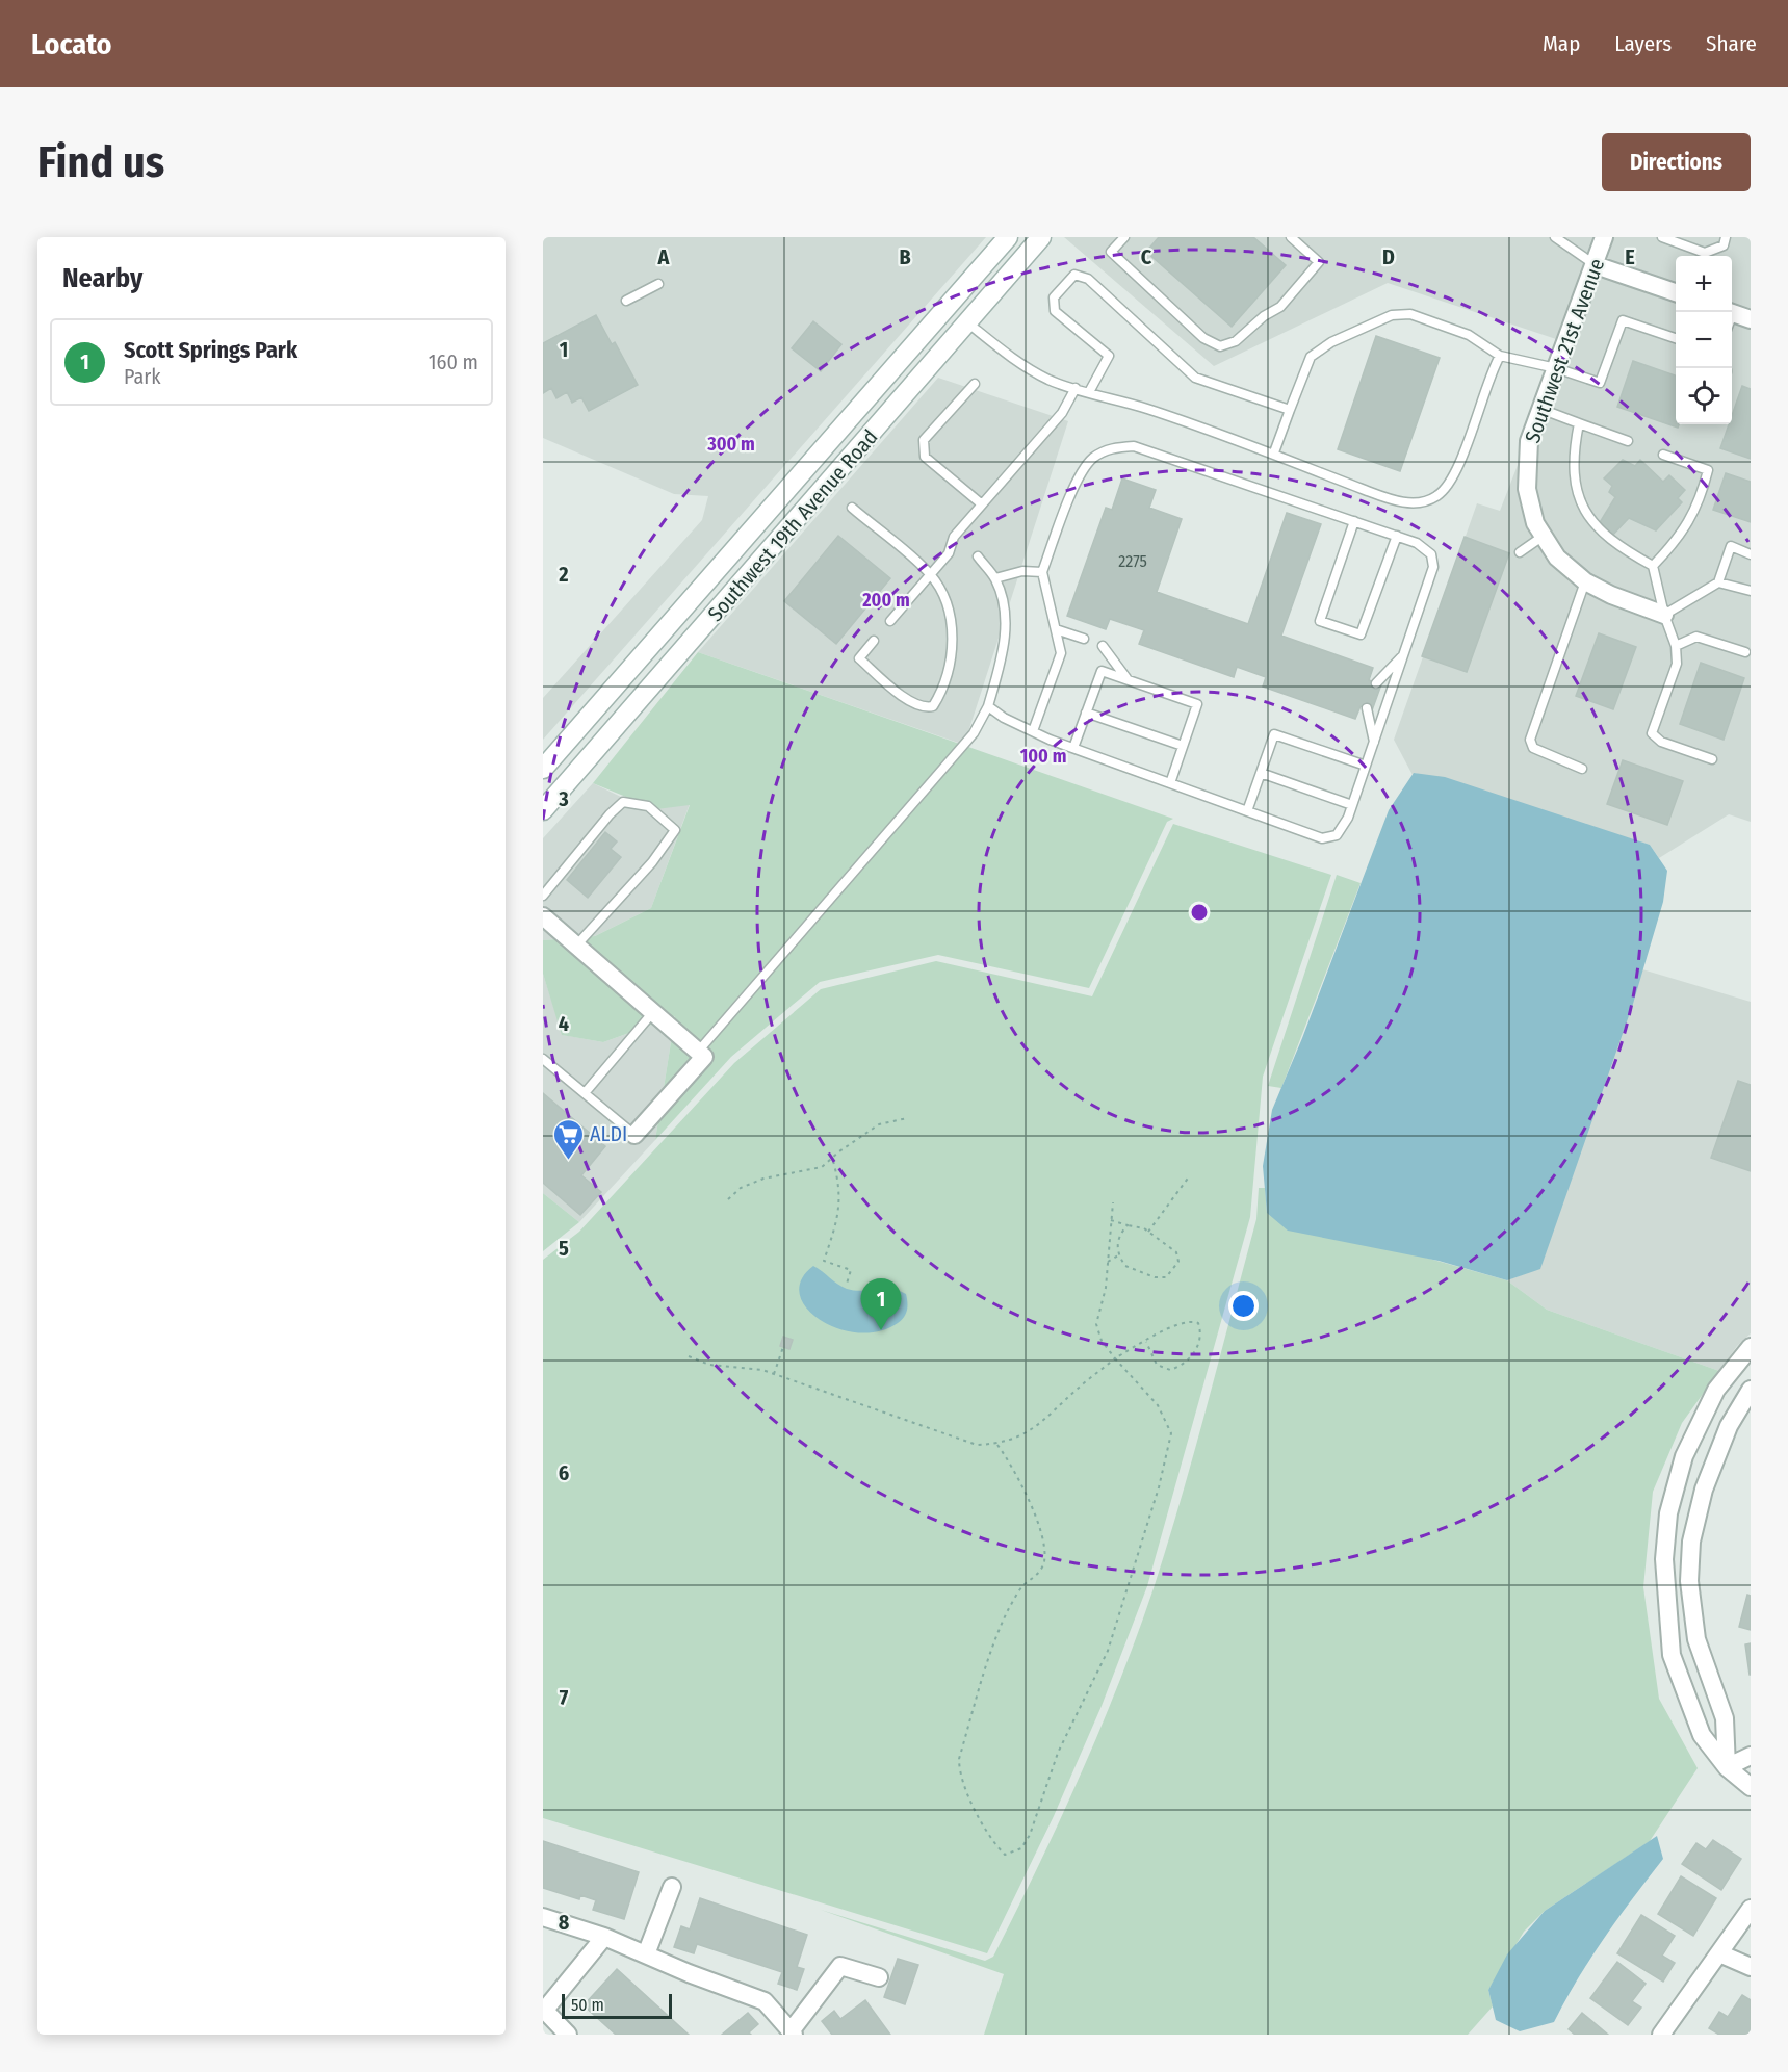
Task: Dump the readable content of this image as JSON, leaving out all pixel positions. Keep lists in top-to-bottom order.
{
  "streets": {
    "main road": ["Southwest 19th Avenue Road"],
    "street": ["Southwest 21st Avenue"]
  },
  "places": {
    "supermarket": ["ALDI"]
  },
  "house_numbers": ["2275"],
  "scale_bar": "50 m",
  "page": {
    "header": "Locato",
    "nav": ["Map", "Layers", "Share"],
    "buttons": "Directions",
    "title": "Find us",
    "heading": "Nearby",
    "map_buttons": ["+", "−"],
    "list": [
      {
        "mark": "1",
        "name": "Scott Springs Park",
        "note": "Park",
        "value": "160 m"
      }
    ],
    "pins": "1",
    "scale": "50 m"
  },
  "grid": {
    "columns": [
      "A",
      "B",
      "C",
      "D",
      "E"
    ],
    "rows": [
      "1",
      "2",
      "3",
      "4",
      "5",
      "6",
      "7",
      "8"
    ]
  },
  "rings": ["300 m", "200 m", "100 m"]
}
